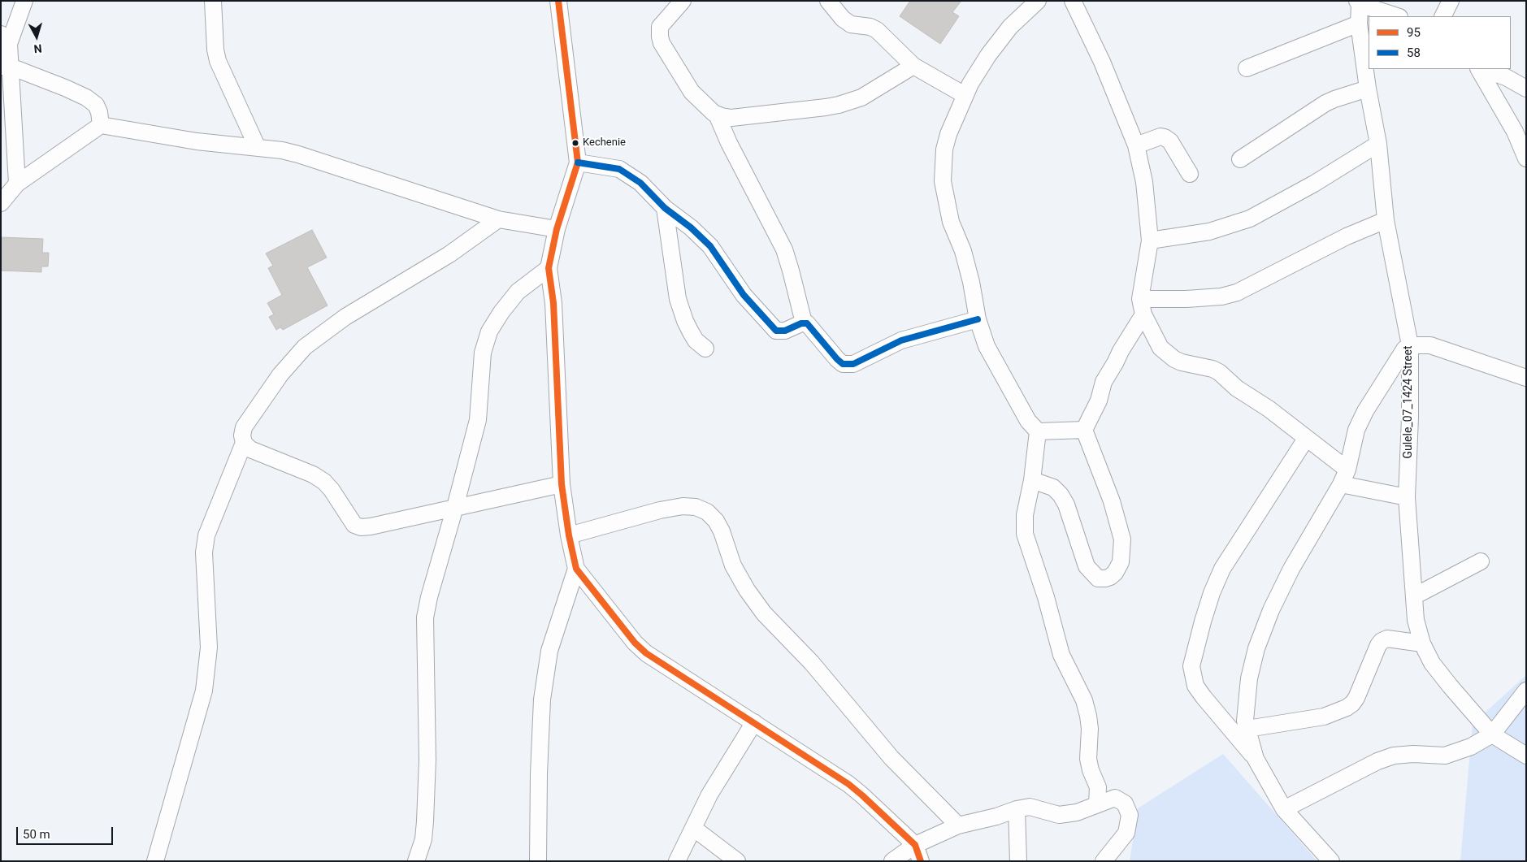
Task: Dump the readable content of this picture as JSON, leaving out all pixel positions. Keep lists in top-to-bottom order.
{
  "streets": {
    "street": ["Gulele_07_1424 Street"]
  },
  "places": ["Kechenie"],
  "lines": ["transit line 95", "transit line 58"],
  "legend": ["95", "58"],
  "scale_bar": "50 m",
  "north": "bottom"
}
